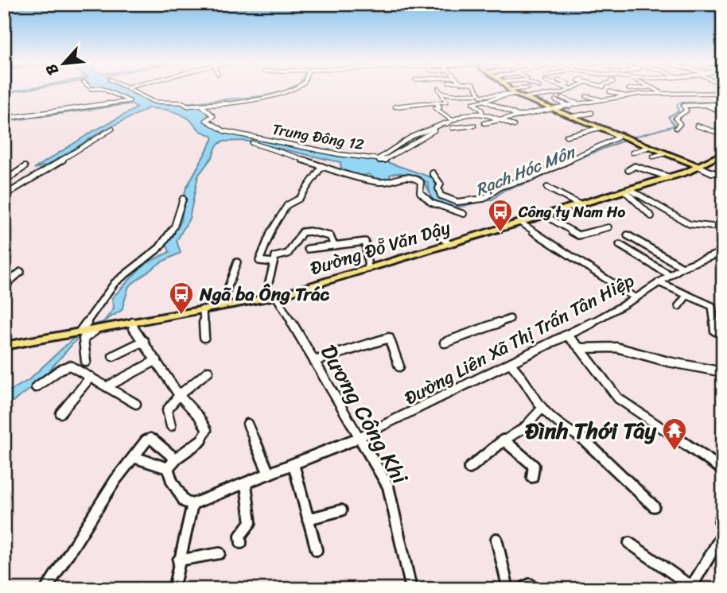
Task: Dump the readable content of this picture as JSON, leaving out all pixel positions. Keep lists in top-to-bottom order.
{
  "streets": {
    "main road": ["Đường Đỗ Văn Dậy"],
    "street": ["Trung Đông 12", "Đường Liên Xã Thị Trấn Tân Hiệp", "Dương Công Khi"]
  },
  "crossings": [
    ["Đường Đỗ Văn Dậy", "Dương Công Khi"],
    ["Đường Liên Xã Thị Trấn Tân Hiệp", "Dương Công Khi"]
  ],
  "water": ["Rạch Hóc Môn"],
  "places": {
    "bus stop": ["Công ty Nam Ho", "Ngã ba Ông Trác"],
    "temple": ["Đình Thới Tây"]
  },
  "north": "bottom left"
}
